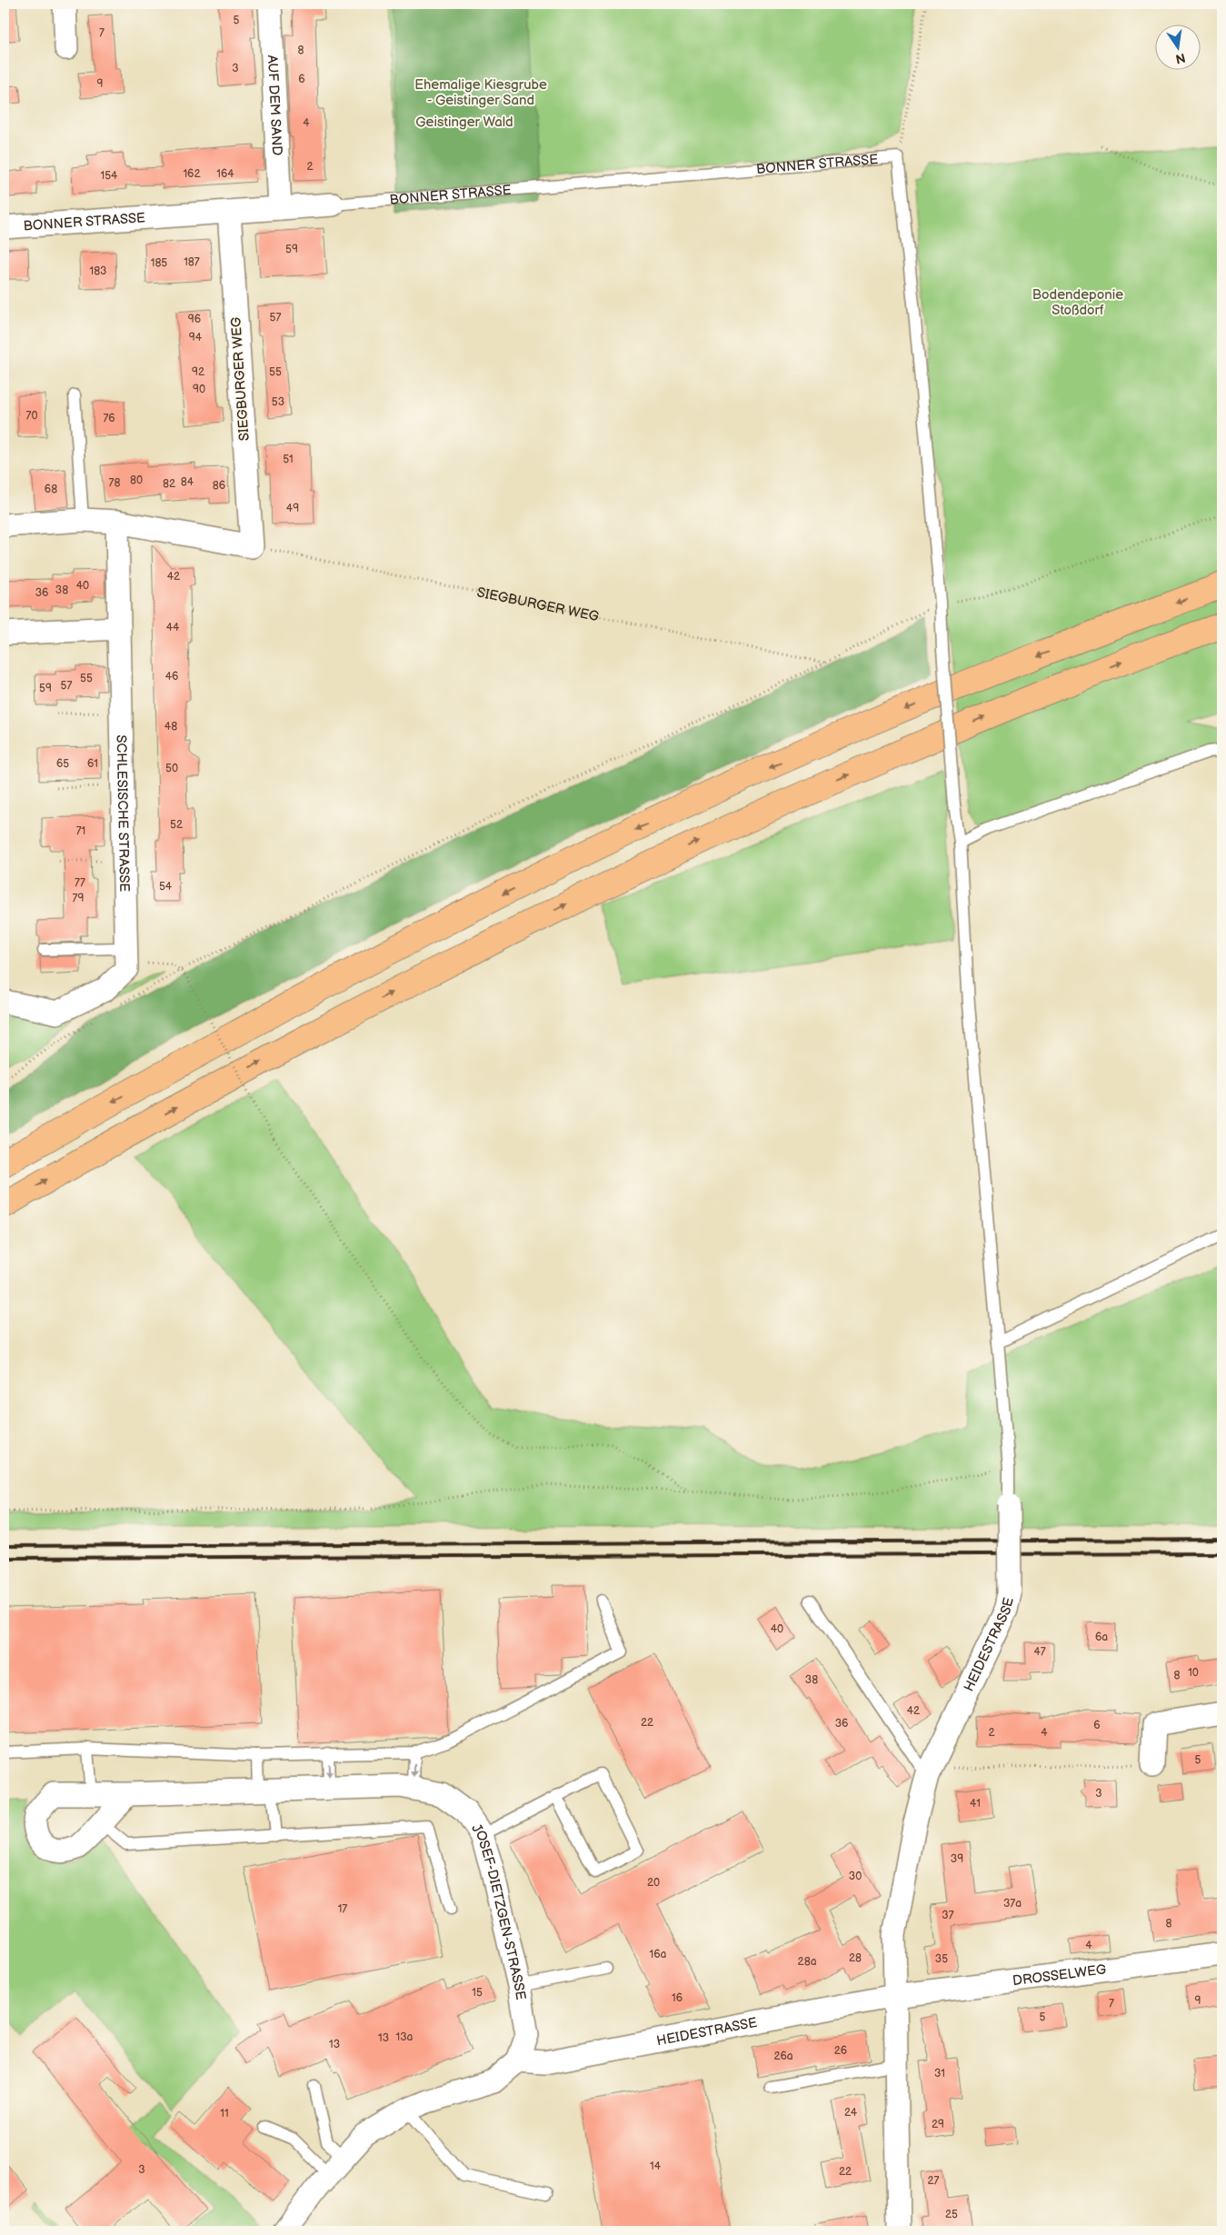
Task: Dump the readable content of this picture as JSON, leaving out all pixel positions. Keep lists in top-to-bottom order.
{
  "streets": {
    "street": [
      "AUF DEM SAND",
      "BONNER STRASSE",
      "SIEGBURGER WEG",
      "SCHLESISCHE STRASSE",
      "HEIDESTRASSE",
      "JOSEF-DIETZGEN-STRASSE",
      "DROSSELWEG"
    ]
  },
  "crossings": [
    ["AUF DEM SAND", "BONNER STRASSE"],
    ["BONNER STRASSE", "SIEGBURGER WEG"],
    ["HEIDESTRASSE", "JOSEF-DIETZGEN-STRASSE"],
    ["HEIDESTRASSE", "DROSSELWEG"]
  ],
  "parks": ["Ehemalige Kiesgrube - Geistinger Sand", "Geistinger Wald", "Bodendeponie Stoßdorf"],
  "house_numbers": [
    "5",
    "7",
    "8",
    "3",
    "6",
    "9",
    "4",
    "2",
    "162",
    "164",
    "154",
    "59",
    "187",
    "185",
    "183",
    "57",
    "96",
    "94",
    "92",
    "55",
    "90",
    "53",
    "70",
    "76",
    "51",
    "80",
    "84",
    "78",
    "82",
    "86",
    "68",
    "49",
    "42",
    "40",
    "38",
    "36",
    "44",
    "46",
    "55",
    "57",
    "59",
    "48",
    "65",
    "61",
    "50",
    "52",
    "71",
    "77",
    "54",
    "79",
    "40",
    "6a",
    "47",
    "10",
    "8",
    "38",
    "42",
    "22",
    "36",
    "6",
    "2",
    "4",
    "5",
    "3",
    "41",
    "39",
    "30",
    "20",
    "37a",
    "17",
    "37",
    "8",
    "4",
    "16a",
    "28",
    "35",
    "28a",
    "15",
    "16",
    "9",
    "7",
    "5",
    "13a",
    "13",
    "13",
    "26",
    "26a",
    "31",
    "24",
    "11",
    "29",
    "14",
    "3",
    "22",
    "27",
    "25"
  ],
  "north": "bottom"
}
